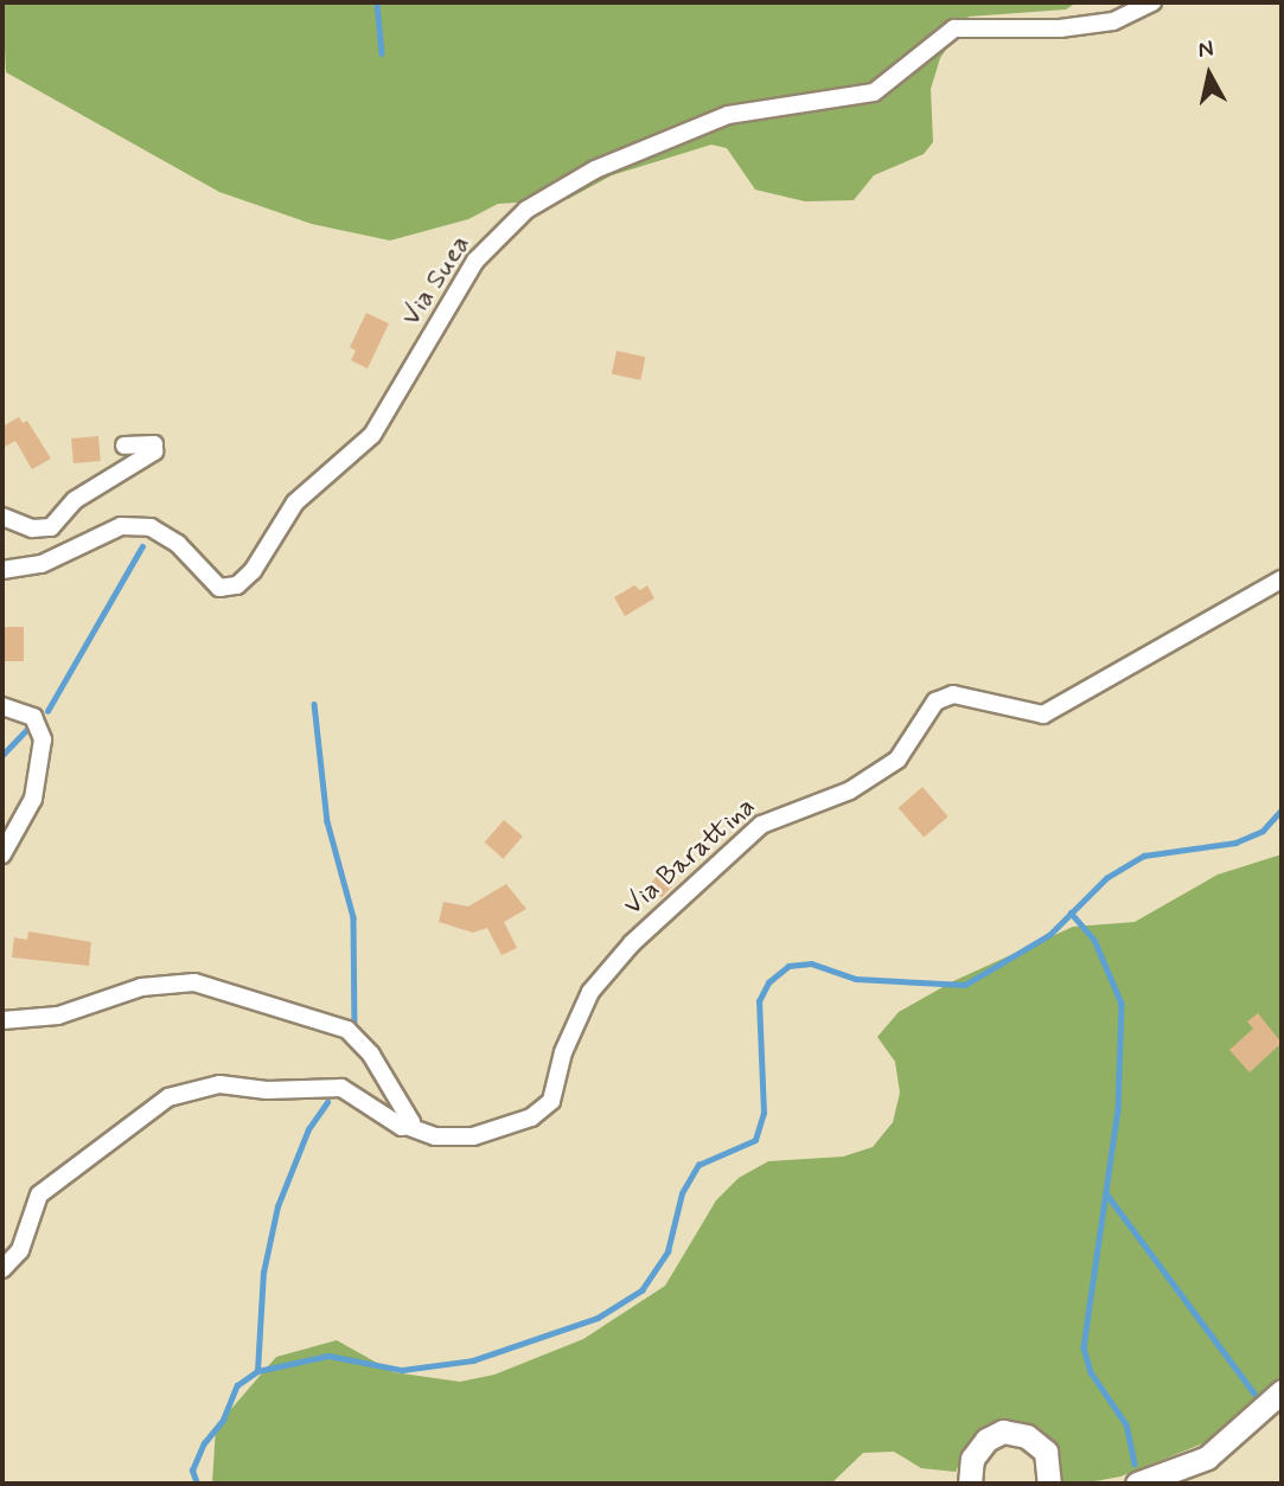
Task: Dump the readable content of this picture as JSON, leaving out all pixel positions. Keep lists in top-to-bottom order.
{
  "streets": {
    "street": ["Via Suea", "Via Barattina"]
  },
  "north": "top"
}
